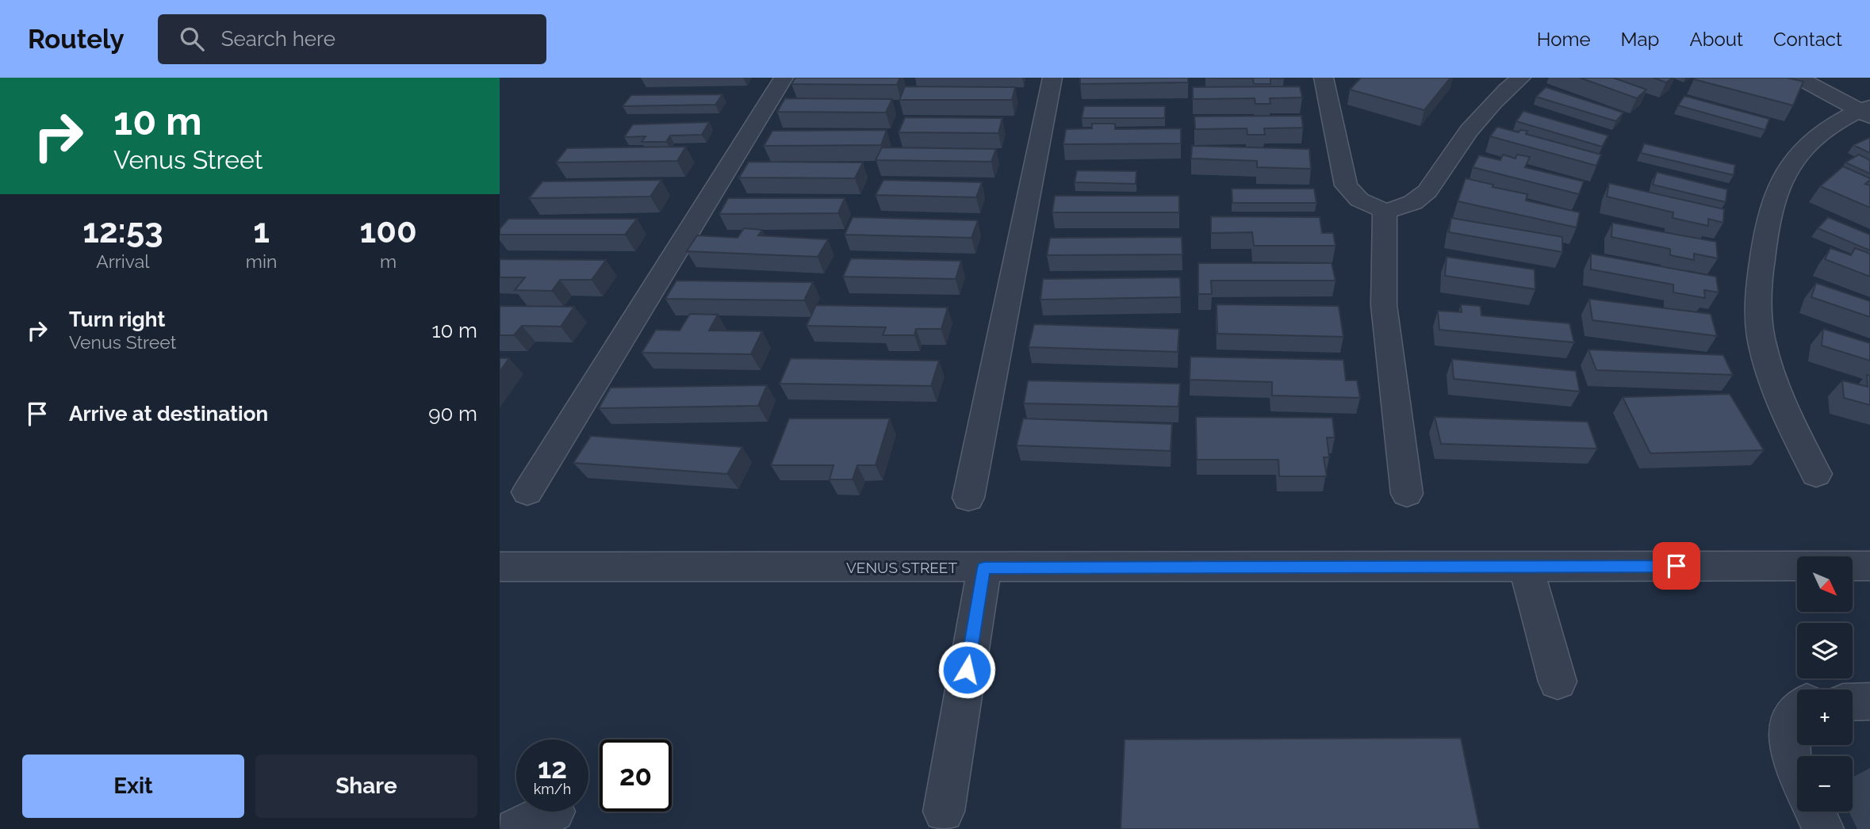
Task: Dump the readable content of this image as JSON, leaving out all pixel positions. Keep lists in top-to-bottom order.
{
  "streets": {
    "street": ["VENUS STREET"]
  },
  "north": "bottom right",
  "page": {
    "header": "Routely",
    "search": "Search here",
    "nav": [
      "Home",
      "Map",
      "About",
      "Contact"
    ],
    "turn": ["10 m", "Venus Street"],
    "eta": [
      "12:53",
      "Arrival",
      "1",
      "min",
      "100",
      "m"
    ],
    "list": [
      {
        "name": "Turn right",
        "note": "Venus Street",
        "value": "10 m"
      },
      {
        "name": "Arrive at destination",
        "value": "90 m"
      }
    ],
    "map_buttons": ["+", "−"],
    "speed": "12 km/h",
    "limit": "20",
    "buttons": ["Exit", "Share"]
  }
}
